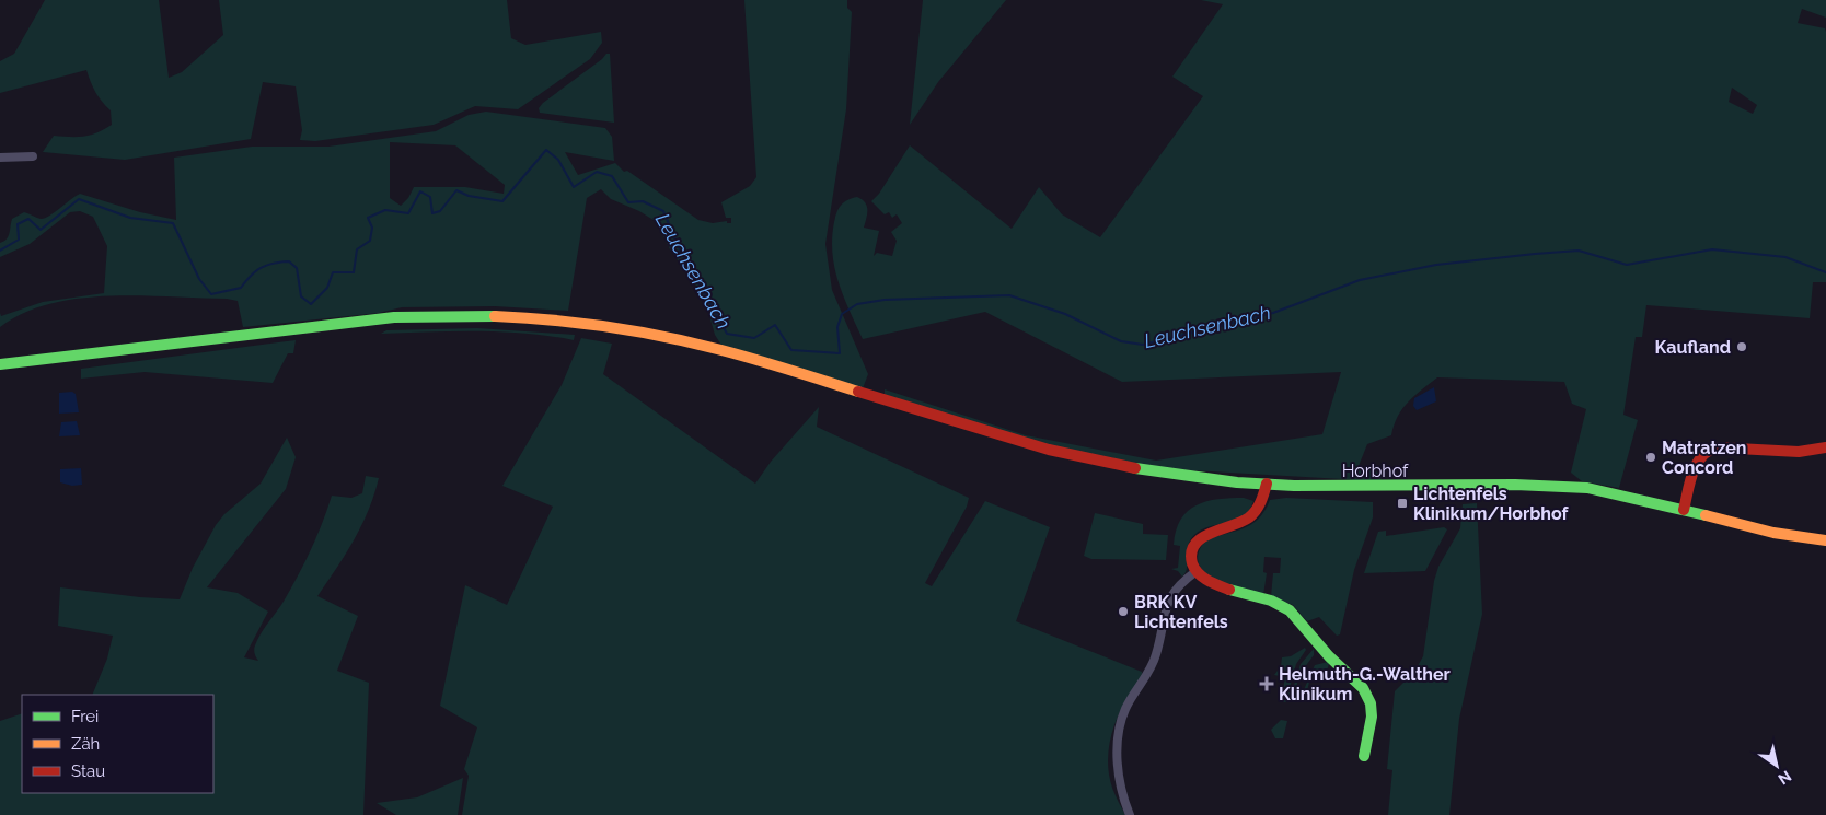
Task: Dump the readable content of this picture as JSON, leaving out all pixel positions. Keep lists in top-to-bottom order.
{
  "streets": {
    "main road": ["Horbhof"]
  },
  "water": ["Leuchsenbach"],
  "places": {
    "other": ["Kaufland", "Matratzen Concord", "BRK KV Lichtenfels"],
    "transit": ["Lichtenfels Klinikum/Horbhof"],
    "health": ["Helmuth-G.-Walther Klinikum"]
  },
  "legend": ["Frei", "Zäh", "Stau"],
  "north": "bottom right"
}
